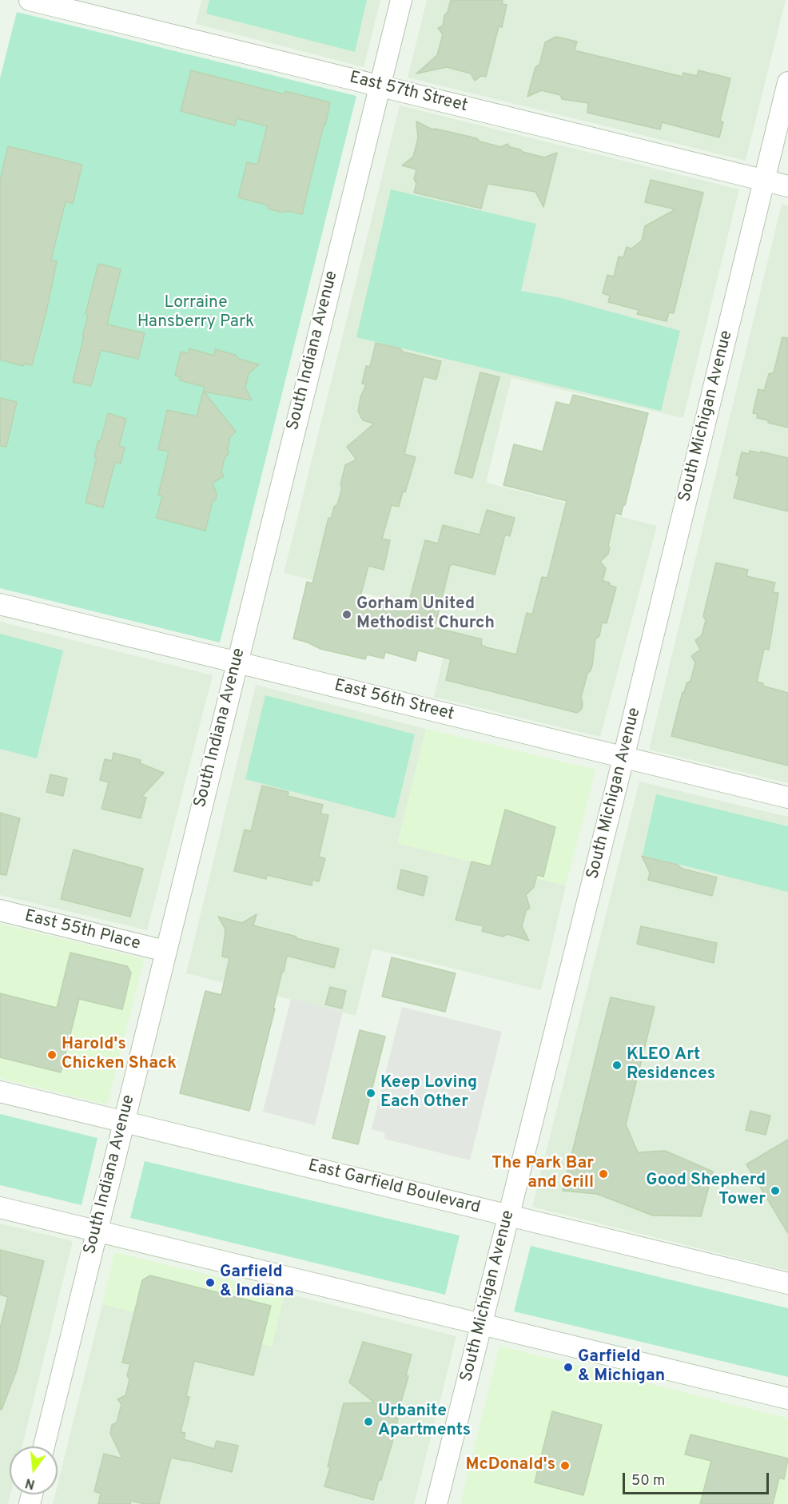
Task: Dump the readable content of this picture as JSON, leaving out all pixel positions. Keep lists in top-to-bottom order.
{
  "streets": {
    "street": [
      "East 57th Street",
      "South Indiana Avenue",
      "South Michigan Avenue",
      "East 56th Street",
      "East 55th Place",
      "East Garfield Boulevard"
    ]
  },
  "crossings": [
    ["East 57th Street", "South Indiana Avenue"],
    ["East 57th Street", "South Michigan Avenue"],
    ["South Indiana Avenue", "East 56th Street"],
    ["South Indiana Avenue", "East 55th Place"],
    ["South Indiana Avenue", "East Garfield Boulevard"],
    ["South Michigan Avenue", "East 56th Street"],
    ["South Michigan Avenue", "East Garfield Boulevard"]
  ],
  "parks": ["Lorraine Hansberry Park"],
  "places": [
    "Gorham United Methodist Church",
    "Harold's Chicken Shack",
    "KLEO Art Residences",
    "Keep Loving Each Other",
    "The Park Bar and Grill",
    "Good Shepherd Tower",
    "Garfield & Indiana",
    "Garfield & Michigan",
    "Urbanite Apartments",
    "McDonald's"
  ],
  "scale_bar": "50 m",
  "north": "bottom"
}
